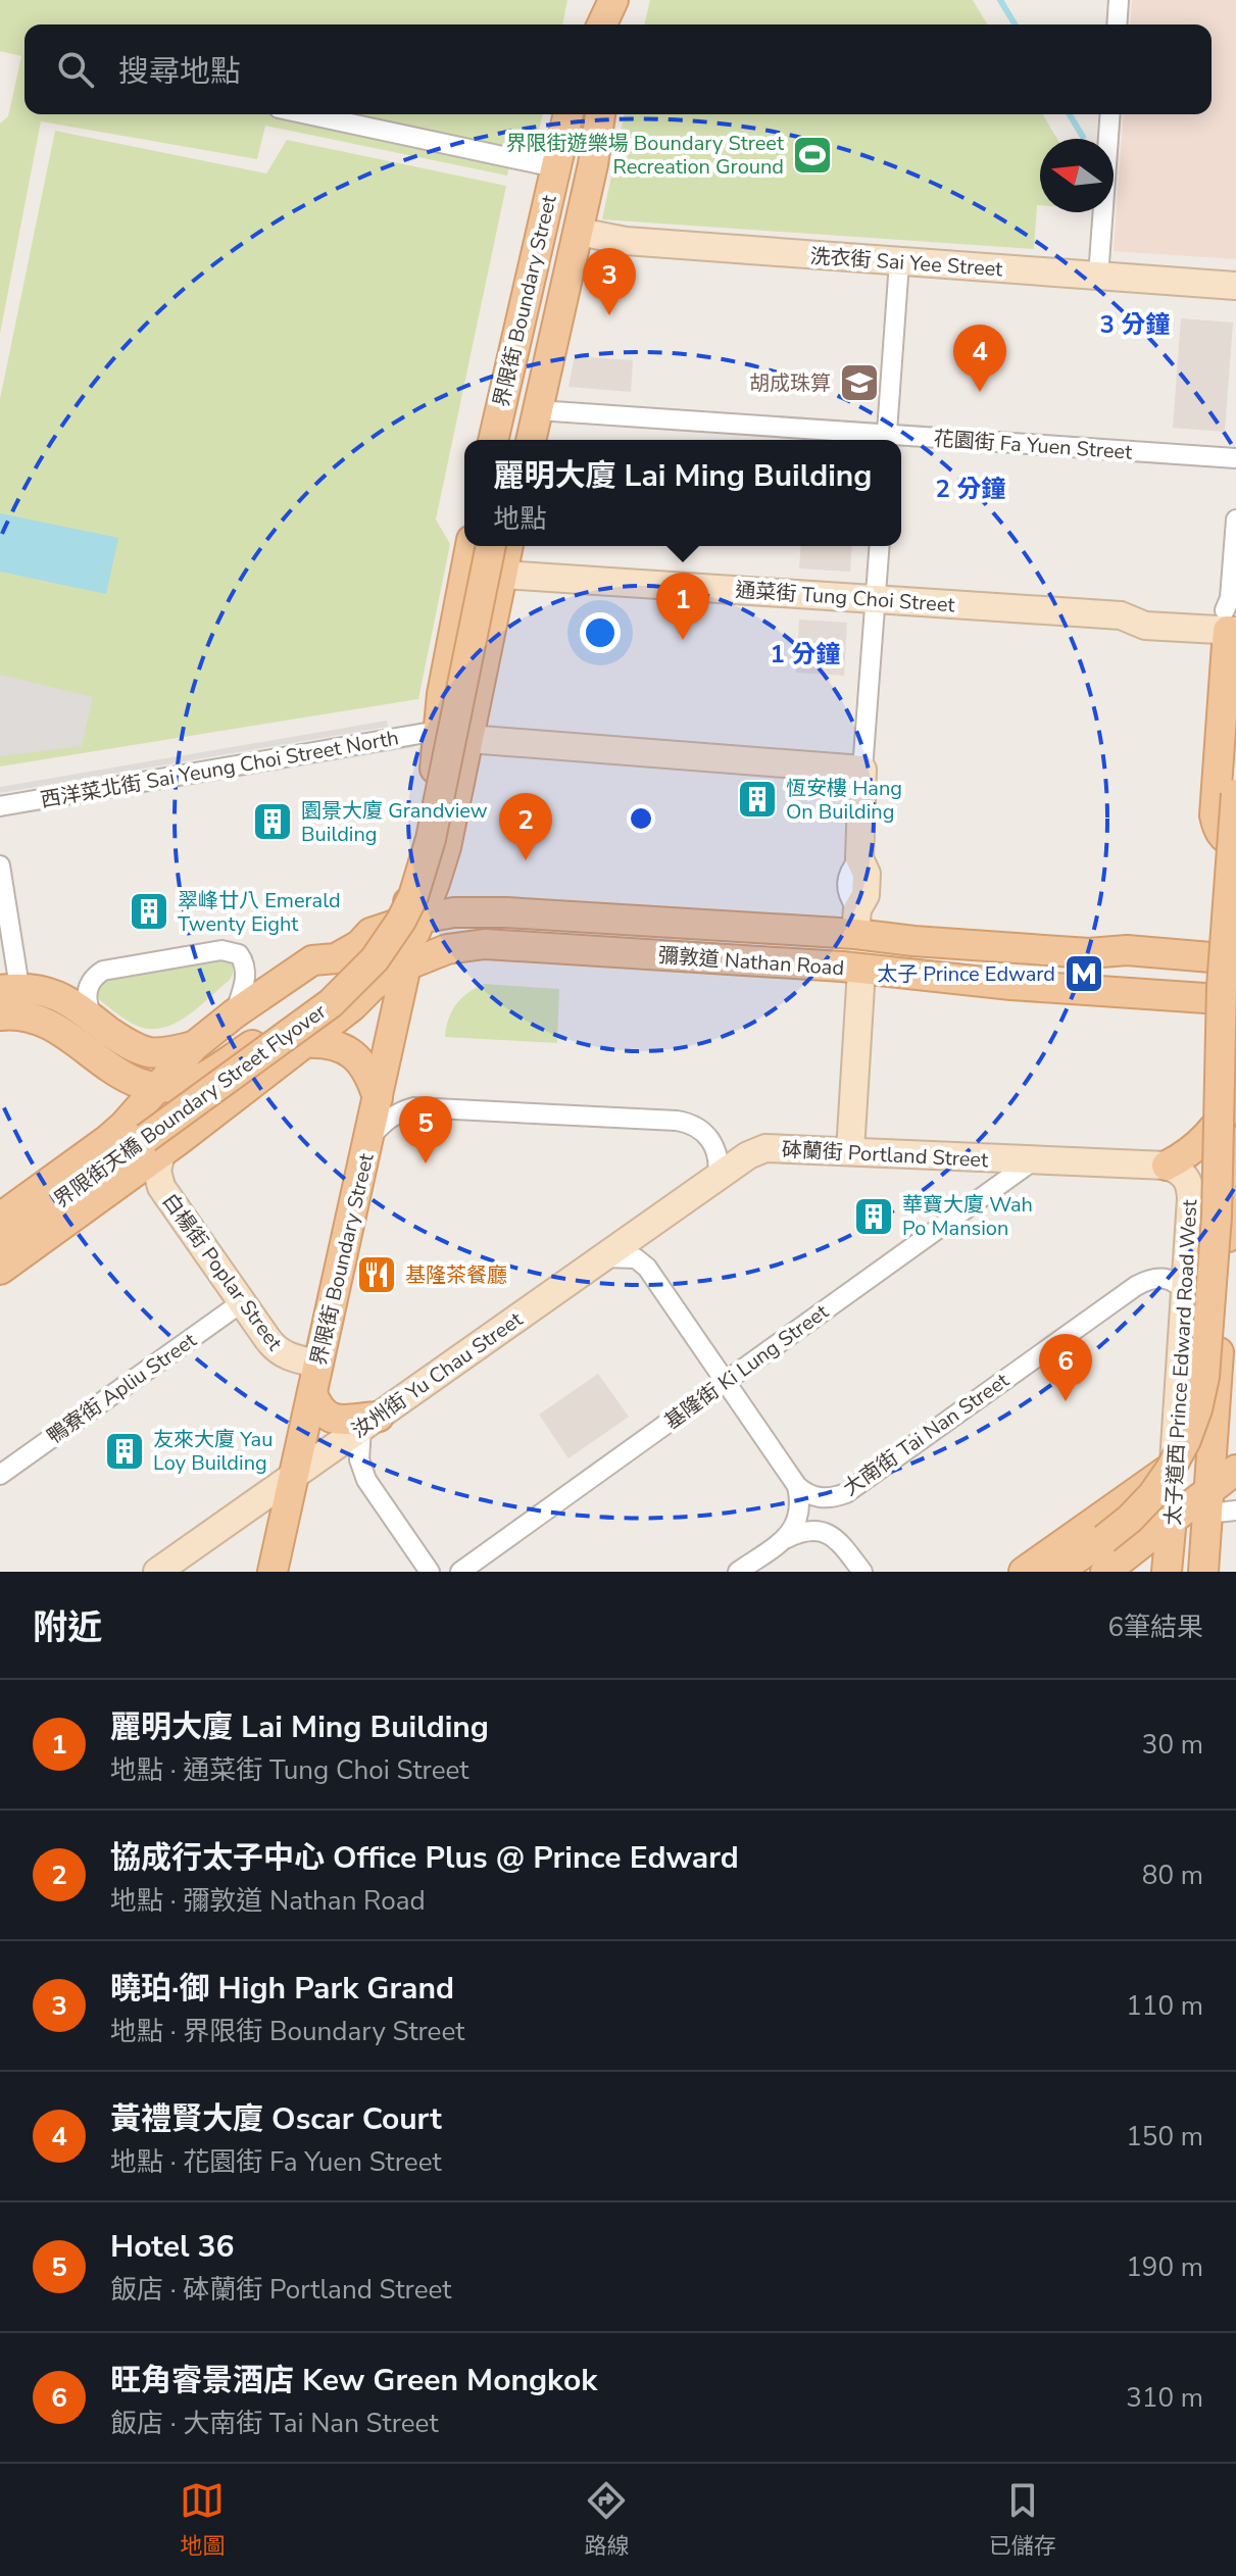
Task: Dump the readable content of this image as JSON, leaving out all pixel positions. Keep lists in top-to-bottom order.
{
  "streets": {
    "main road": [
      "界限街 Boundary Street",
      "彌敦道 Nathan Road",
      "界限街天橋 Boundary Street Flyover",
      "太子道西 Prince Edward Road West"
    ],
    "street": [
      "洗衣街 Sai Yee Street",
      "花園街 Fa Yuen Street",
      "通菜街 Tung Choi Street",
      "西洋菜北街 Sai Yeung Choi Street North",
      "砵蘭街 Portland Street",
      "白楊街 Poplar Street",
      "基隆街 Ki Lung Street",
      "汝州街 Yu Chau Street",
      "鴨寮街 Apliu Street",
      "大南街 Tai Nan Street"
    ]
  },
  "crossings": [
    ["洗衣街 Sai Yee Street", "界限街 Boundary Street"],
    ["界限街 Boundary Street", "花園街 Fa Yuen Street"],
    ["界限街 Boundary Street", "通菜街 Tung Choi Street"],
    ["界限街 Boundary Street", "西洋菜北街 Sai Yeung Choi Street North"],
    ["界限街 Boundary Street", "彌敦道 Nathan Road"],
    ["界限街 Boundary Street", "白楊街 Poplar Street"],
    ["界限街 Boundary Street", "汝州街 Yu Chau Street"],
    ["砵蘭街 Portland Street", "太子道西 Prince Edward Road West"],
    ["砵蘭街 Portland Street", "基隆街 Ki Lung Street"],
    ["砵蘭街 Portland Street", "汝州街 Yu Chau Street"],
    ["白楊街 Poplar Street", "鴨寮街 Apliu Street"],
    ["太子道西 Prince Edward Road West", "大南街 Tai Nan Street"]
  ],
  "places": {
    "sports": ["界限街遊樂場 Boundary Street Recreation Ground"],
    "school or university": ["胡成珠算"],
    "building": [
      "恆安樓 Hang On Building",
      "園景大廈 Grandview Building",
      "翠峰廿八 Emerald Twenty Eight",
      "華寶大廈 Wah Po Mansion",
      "友來大廈 Yau Loy Building"
    ],
    "metro station": ["太子 Prince Edward"],
    "restaurant": ["基隆茶餐廳"]
  },
  "north": "left",
  "page": {
    "search": "搜尋地點",
    "pins": [
      "3",
      "4",
      "1",
      "2",
      "5",
      "6"
    ],
    "popup": ["麗明大廈 Lai Ming Building", "地點"],
    "heading": ["附近", "6筆結果"],
    "list": [
      {
        "mark": "1",
        "name": "麗明大廈 Lai Ming Building",
        "note": "地點 · 通菜街 Tung Choi Street",
        "value": "30 m"
      },
      {
        "mark": "2",
        "name": "協成行太子中心 Office Plus @ Prince Edward",
        "note": "地點 · 彌敦道 Nathan Road",
        "value": "80 m"
      },
      {
        "mark": "3",
        "name": "曉珀·御 High Park Grand",
        "note": "地點 · 界限街 Boundary Street",
        "value": "110 m"
      },
      {
        "mark": "4",
        "name": "黃禮賢大廈 Oscar Court",
        "note": "地點 · 花園街 Fa Yuen Street",
        "value": "150 m"
      },
      {
        "mark": "5",
        "name": "Hotel 36",
        "note": "飯店 · 砵蘭街 Portland Street",
        "value": "190 m"
      },
      {
        "mark": "6",
        "name": "旺角睿景酒店 Kew Green Mongkok",
        "note": "飯店 · 大南街 Tai Nan Street",
        "value": "310 m"
      }
    ],
    "nav": ["地圖", "路線", "已儲存"]
  },
  "rings": ["3 分鐘", "2 分鐘", "1 分鐘"]
}
